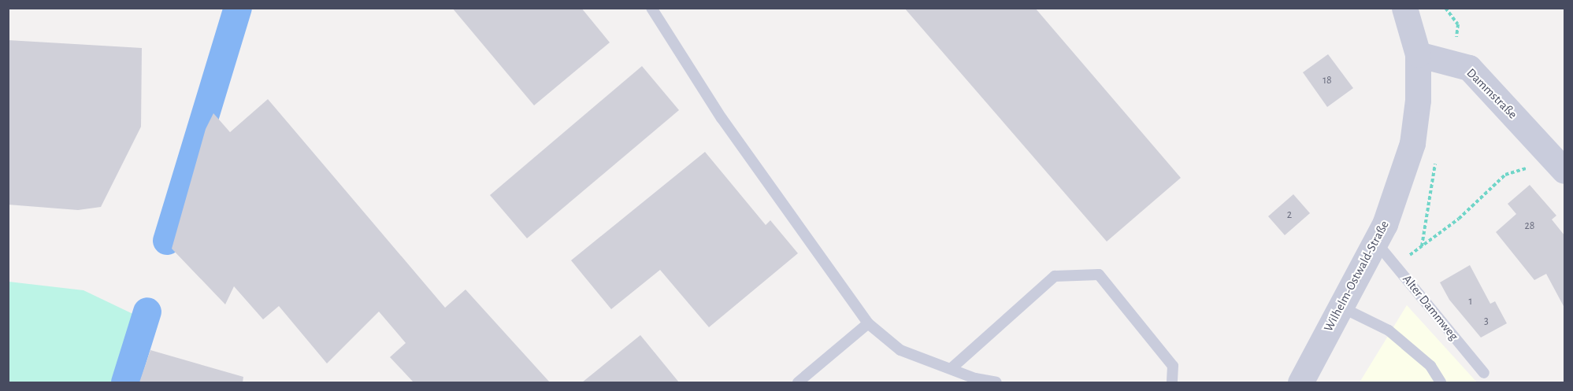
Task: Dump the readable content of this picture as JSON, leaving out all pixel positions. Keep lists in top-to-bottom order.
{
  "streets": {
    "street": ["Dammstraße", "Wilhelm-Ostwald-Straße"],
    "lane": ["Alter Dammweg"]
  },
  "crossings": [
    ["Dammstraße", "Wilhelm-Ostwald-Straße"],
    ["Wilhelm-Ostwald-Straße", "Alter Dammweg"]
  ],
  "house_numbers": [
    "18",
    "2",
    "28",
    "1",
    "3"
  ]
}
